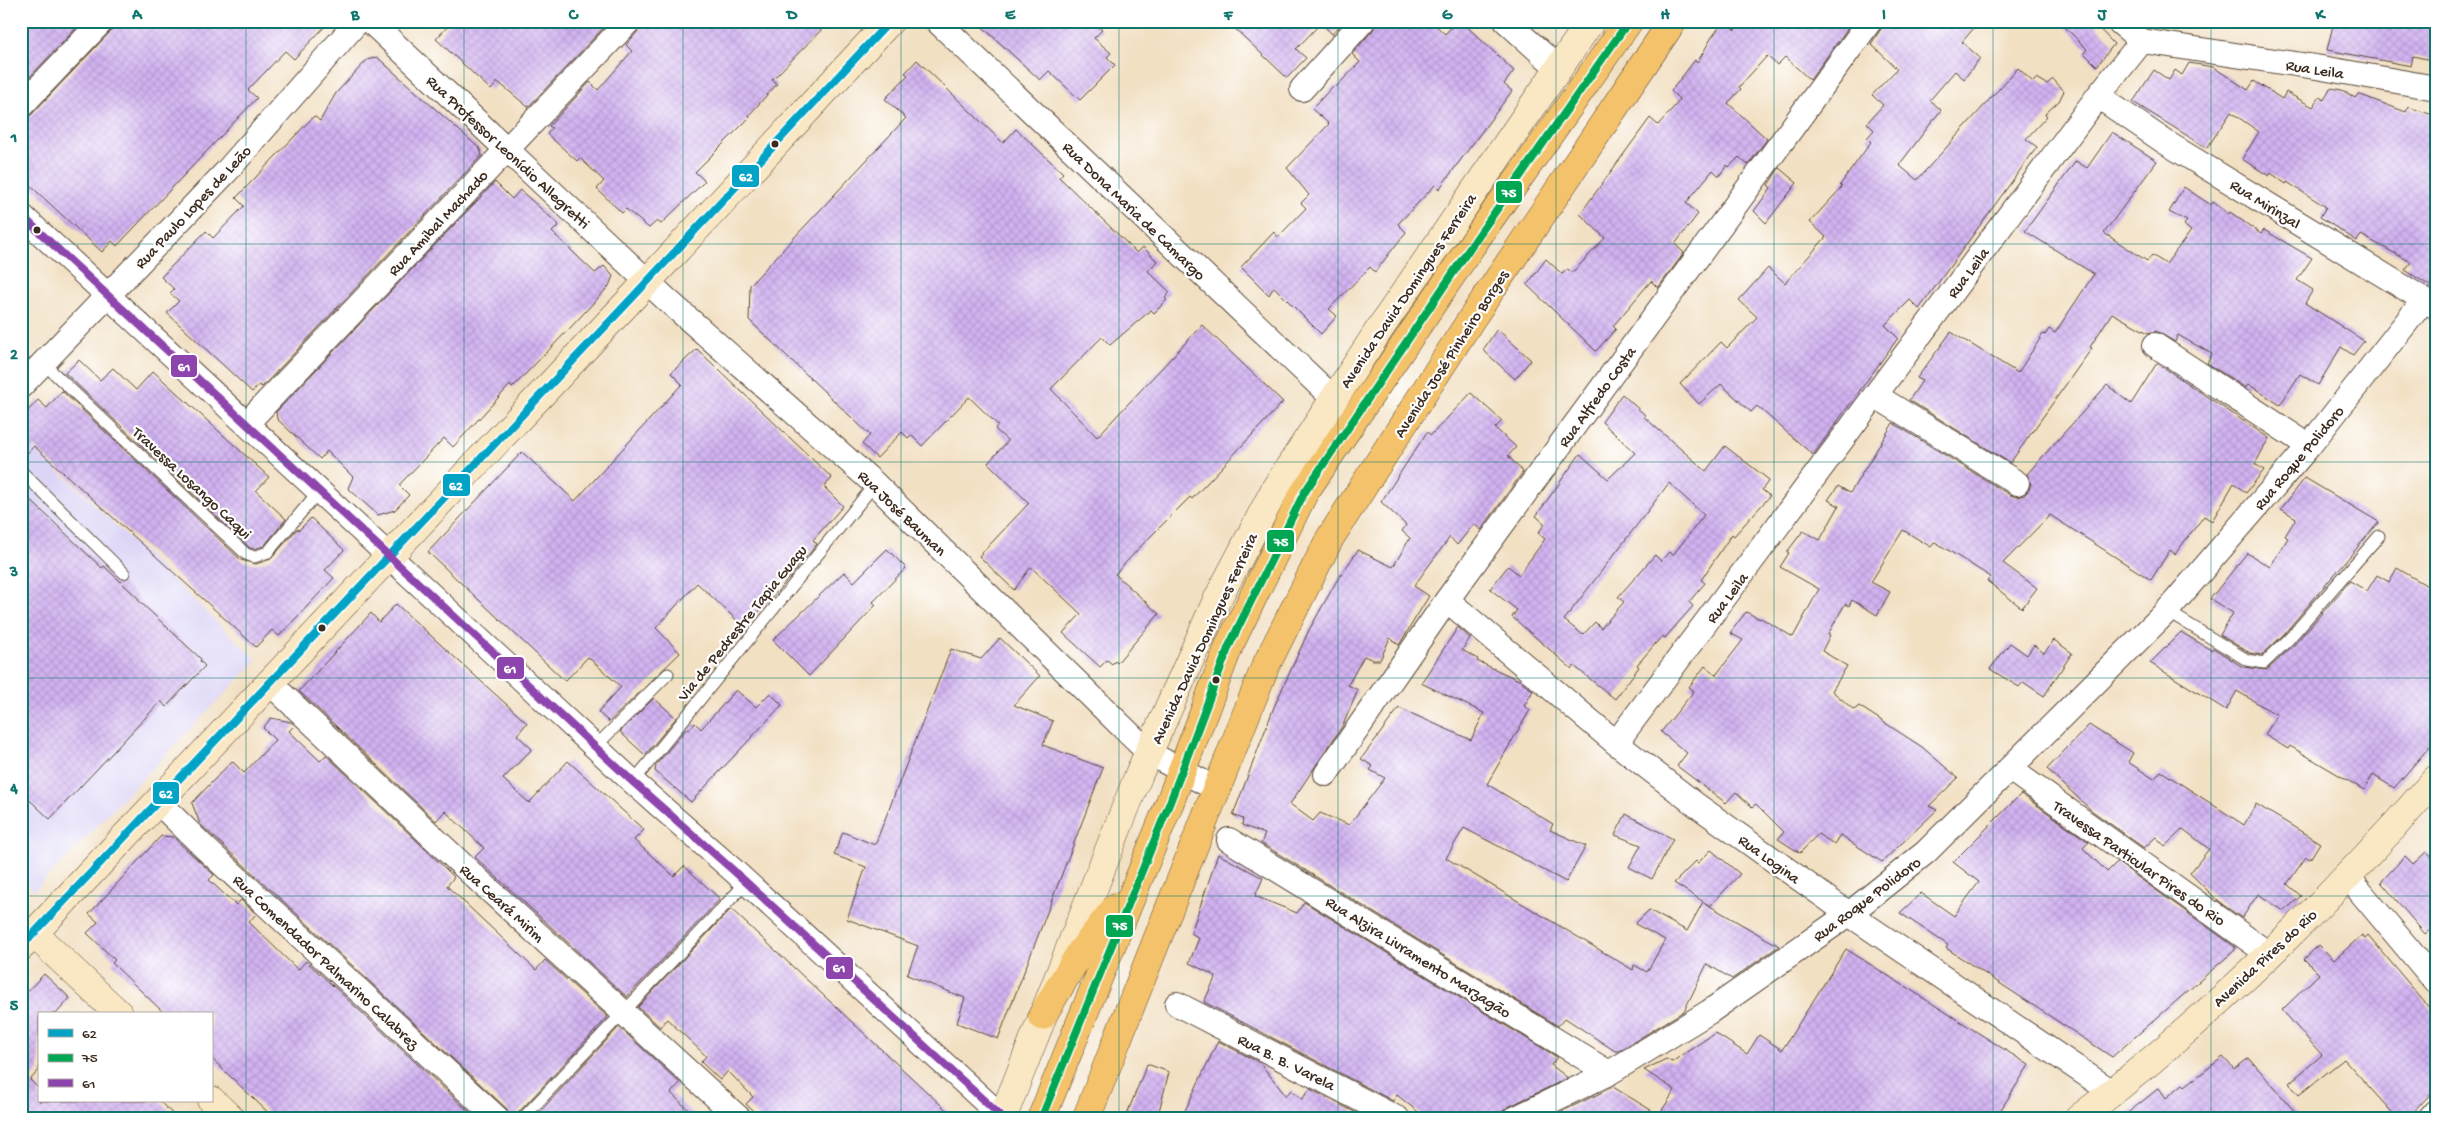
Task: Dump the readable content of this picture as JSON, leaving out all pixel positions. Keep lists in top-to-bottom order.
{
  "streets": {
    "main road": ["Avenida David Domingues Ferreira", "Avenida José Pinheiro Borges", "Avenida Pires do Rio"],
    "street": [
      "Rua Leila",
      "Rua Professor Leonídio Allegretti",
      "Rua Mirinzal",
      "Rua Paulo Lopes de Leão",
      "Rua Dona Maria de Camargo",
      "Rua Amibal Machado",
      "Rua Alfredo Costa",
      "Rua Roque Polidoro",
      "Rua José Bauman",
      "Rua Logina",
      "Travessa Particular Pires do Rio",
      "Rua Ceará Mirim",
      "Rua Alzira Livramento Marzagão",
      "Rua Comendador Palmarino Calabrez",
      "Rua B. B. Varela"
    ],
    "lane": ["Travessa Losango Caqui", "Via de Pedrestre Tapia Guaçu"]
  },
  "crossings": [
    ["Rua Leila", "Rua Mirinzal"],
    ["Rua Leila", "Rua Logina"],
    ["Rua Professor Leonídio Allegretti", "Rua Amibal Machado"],
    ["Rua Professor Leonídio Allegretti", "Rua José Bauman"],
    ["Rua Mirinzal", "Rua Roque Polidoro"],
    ["Rua Paulo Lopes de Leão", "Travessa Losango Caqui"],
    ["Rua Dona Maria de Camargo", "Avenida David Domingues Ferreira"],
    ["Avenida David Domingues Ferreira", "Rua José Bauman"],
    ["Rua Alfredo Costa", "Rua Logina"],
    ["Rua Roque Polidoro", "Rua Logina"],
    ["Rua Roque Polidoro", "Travessa Particular Pires do Rio"],
    ["Rua Roque Polidoro", "Rua Alzira Livramento Marzagão"],
    ["Rua José Bauman", "Via de Pedrestre Tapia Guaçu"],
    ["Rua Logina", "Avenida Pires do Rio"],
    ["Travessa Particular Pires do Rio", "Avenida Pires do Rio"]
  ],
  "lines": ["transit line 62", "transit line 75", "transit line 61"],
  "legend": ["62", "75", "61"],
  "grid": {
    "columns": [
      "A",
      "B",
      "C",
      "D",
      "E",
      "F",
      "G",
      "H",
      "I",
      "J",
      "K"
    ],
    "rows": [
      "1",
      "2",
      "3",
      "4",
      "5"
    ]
  }
}
